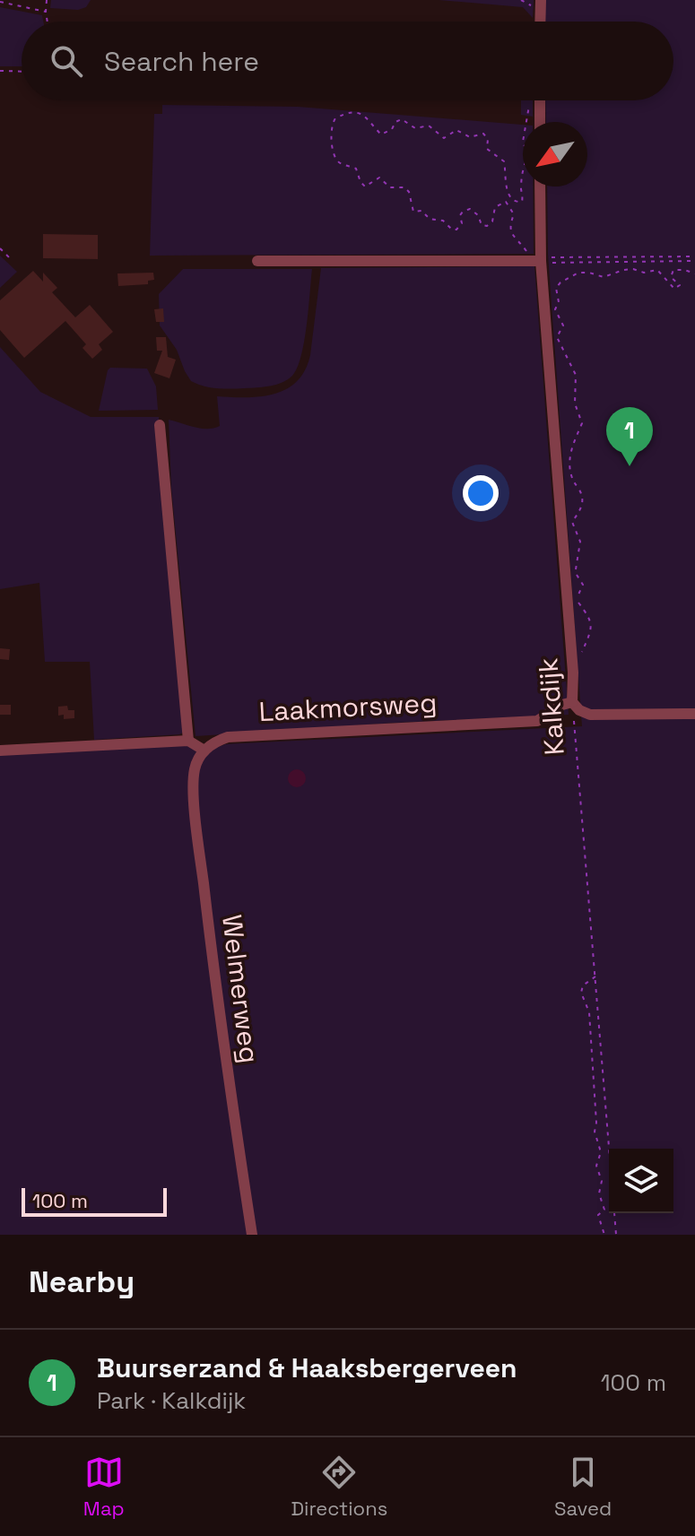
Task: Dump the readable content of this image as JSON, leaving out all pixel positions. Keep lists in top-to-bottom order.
{
  "streets": {
    "street": ["Kalkdijk", "Laakmorsweg", "Welmerweg"]
  },
  "crossings": [
    ["Kalkdijk", "Laakmorsweg"],
    ["Laakmorsweg", "Welmerweg"]
  ],
  "scale_bar": "100 m",
  "north": "bottom left",
  "page": {
    "search": "Search here",
    "pins": "1",
    "scale": "100 m",
    "heading": "Nearby",
    "list": [
      {
        "mark": "1",
        "name": "Buurserzand & Haaksbergerveen",
        "note": "Park · Kalkdijk",
        "value": "100 m"
      }
    ],
    "nav": ["Map", "Directions", "Saved"]
  }
}
